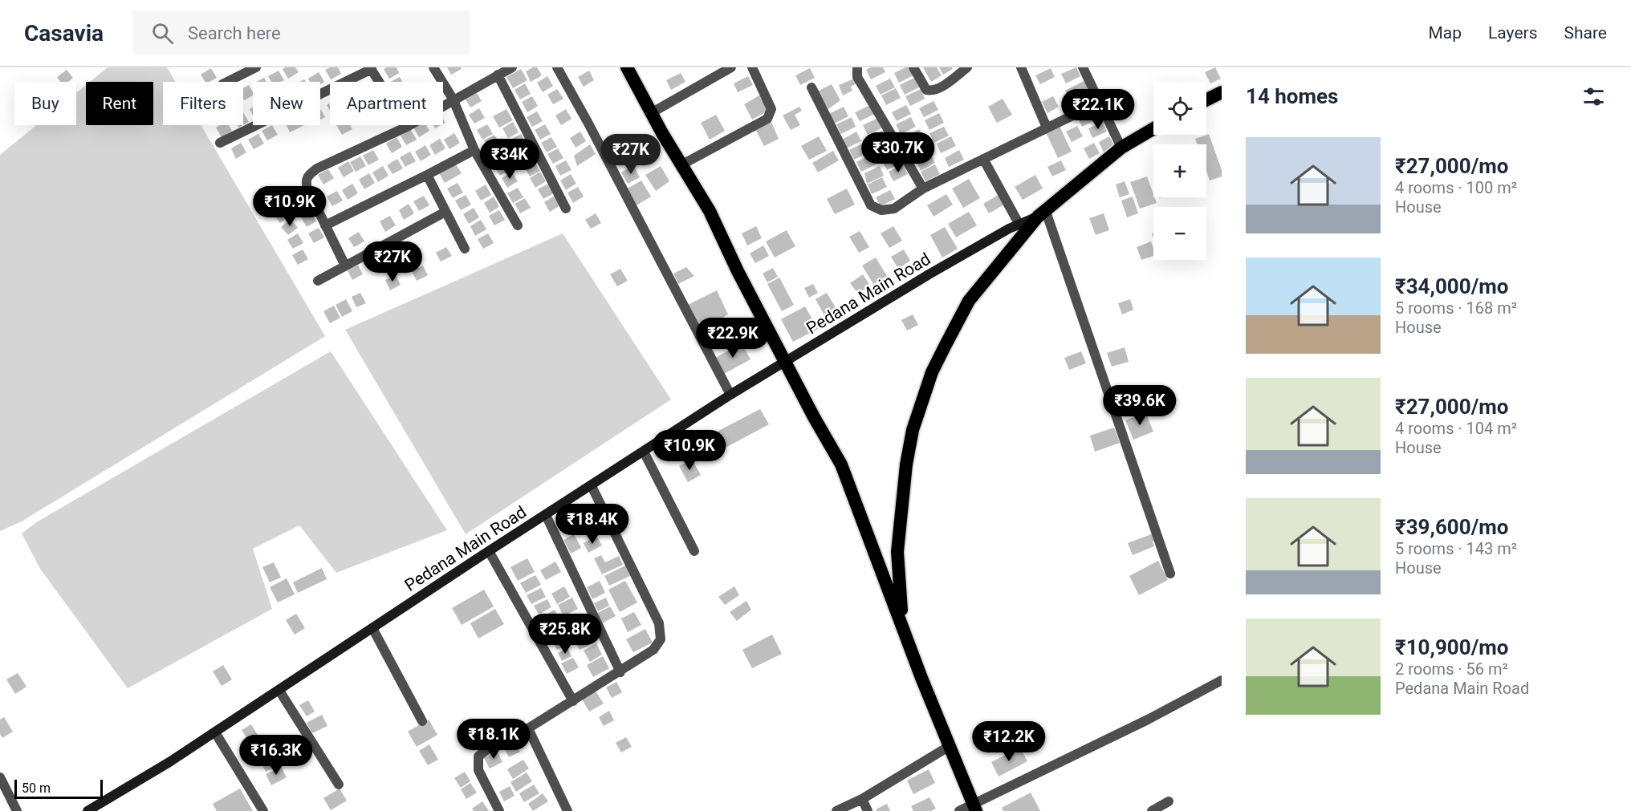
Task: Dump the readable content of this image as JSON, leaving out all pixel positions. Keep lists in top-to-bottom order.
{
  "streets": {
    "main road": ["Pedana Main Road"]
  },
  "scale_bar": "50 m",
  "page": {
    "header": "Casavia",
    "search": "Search here",
    "nav": ["Map", "Layers", "Share"],
    "heading": "14 homes",
    "map_buttons": ["+", "−"],
    "chip": [
      "Buy",
      "Rent",
      "Filters",
      "New",
      "Apartment"
    ],
    "price": [
      "₹22.1K",
      "₹30.7K",
      "₹27K",
      "₹34K",
      "₹10.9K",
      "₹27K",
      "₹22.9K",
      "₹39.6K",
      "₹10.9K",
      "₹18.4K",
      "₹25.8K",
      "₹18.1K",
      "₹12.2K",
      "₹16.3K"
    ],
    "list": [
      {
        "name": "₹27,000/mo",
        "note": "4 rooms · 100 m² · House"
      },
      {
        "name": "₹34,000/mo",
        "note": "5 rooms · 168 m² · House"
      },
      {
        "name": "₹27,000/mo",
        "note": "4 rooms · 104 m² · House"
      },
      {
        "name": "₹39,600/mo",
        "note": "5 rooms · 143 m² · House"
      },
      {
        "name": "₹10,900/mo",
        "note": "2 rooms · 56 m² · Pedana Main Road"
      }
    ],
    "scale": "50 m"
  }
}
